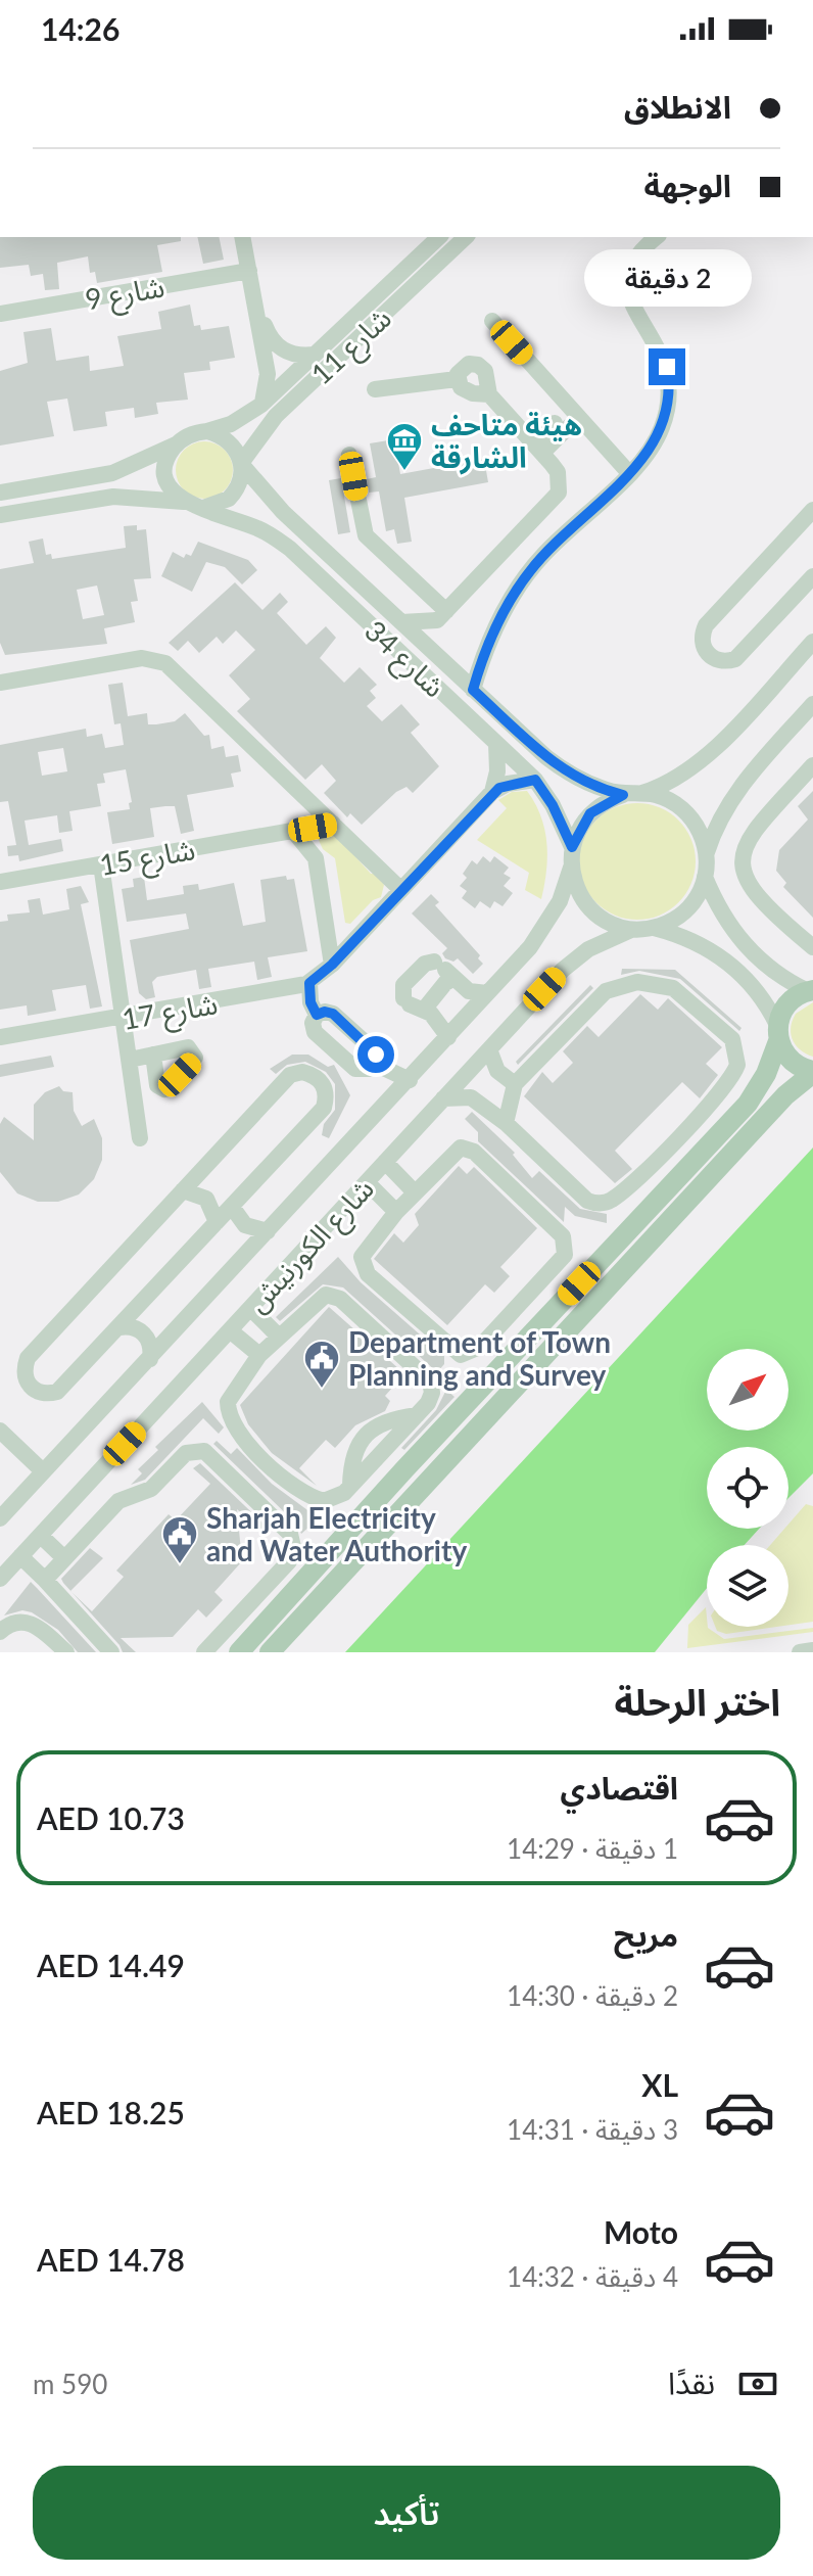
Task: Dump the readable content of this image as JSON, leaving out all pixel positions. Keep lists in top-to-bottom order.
{
  "streets": {
    "street": [
      "شارع 9",
      "شارع 11",
      "شارع 34",
      "شارع 15",
      "شارع 17",
      "شارع الكورنيش"
    ]
  },
  "crossings": [
    ["شارع 11", "شارع 34"],
    ["شارع 34", "شارع الكورنيش"]
  ],
  "places": {
    "museum": ["هيئة متاحف الشارقة"],
    "public building": ["Department of Town Planning and Survey", "Sharjah Electricity and Water Authority"]
  },
  "north": "top right",
  "page": {
    "status": "14:26",
    "banner": ["الانطلاق", "الوجهة"],
    "bubble": "2 دقيقة",
    "heading": "اختر الرحلة",
    "list": [
      {
        "name": "اقتصادي",
        "note": "1 دقيقة · 14:29",
        "value": "AED 10.73"
      },
      {
        "name": "مريح",
        "note": "2 دقيقة · 14:30",
        "value": "AED 14.49"
      },
      {
        "name": "XL",
        "note": "3 دقيقة · 14:31",
        "value": "AED 18.25"
      },
      {
        "name": "Moto",
        "note": "4 دقيقة · 14:32",
        "value": "AED 14.78"
      }
    ],
    "pay": ["نقدًا", "590 m"],
    "buttons": "تأكيد"
  }
}
